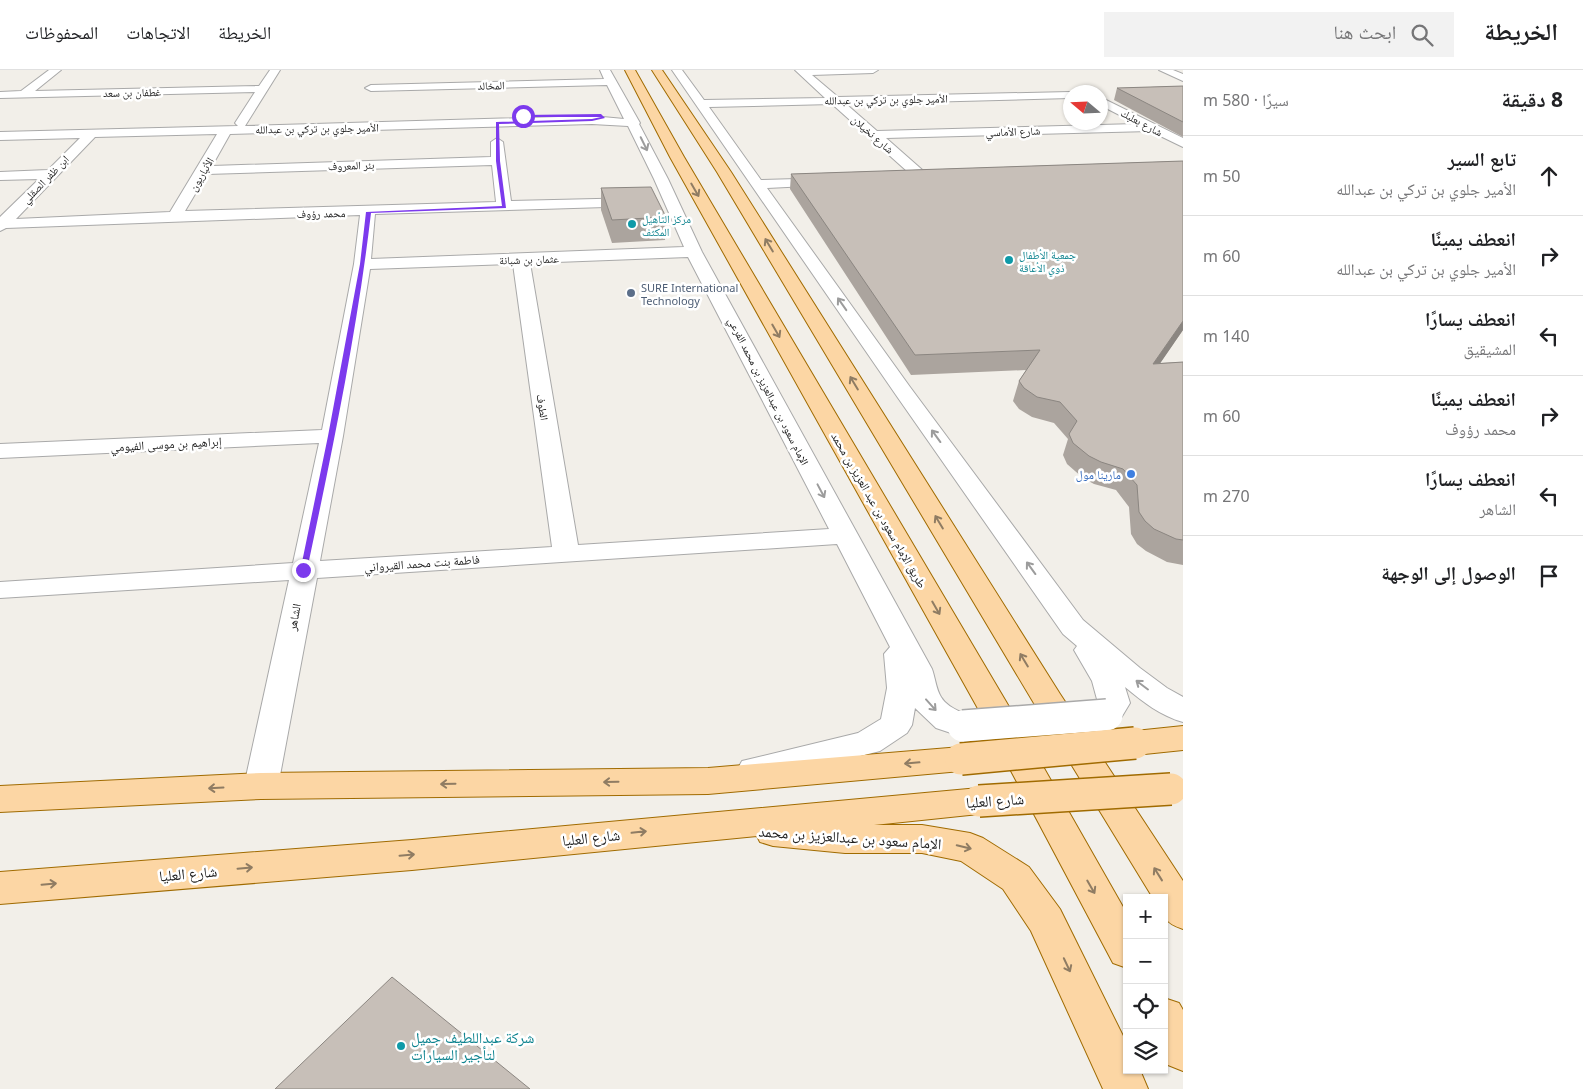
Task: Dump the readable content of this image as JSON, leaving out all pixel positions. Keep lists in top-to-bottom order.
{
  "streets": {
    "main road": ["طريق الإمام سعود بن عبد العزيز بن محمد", "شارع العليا", "الإمام سعود بن عبدالعزيز بن محمد"],
    "street": [
      "المخالد",
      "غطفان بن سعد",
      "الأمير جلوي بن تركي بن عبدالله",
      "شارع بعلبك",
      "شارع الأماسي",
      "شارع نخيلان",
      "بئر المعروف",
      "الأنباريون",
      "ابن ظفر الصقلي",
      "محمد رؤوف",
      "عثمان بن شبانة",
      "الإمام سعود بن عبدالعزيز بن محمد الفرعي",
      "الطوف",
      "إبراهيم بن موسى الفيومي",
      "فاطمة بنت محمد القيرواني",
      "الشاهر"
    ]
  },
  "crossings": [
    ["المخالد", "الإمام سعود بن عبدالعزيز بن محمد الفرعي"],
    ["الأمير جلوي بن تركي بن عبدالله", "شارع نخيلان"],
    ["الأمير جلوي بن تركي بن عبدالله", "الأنباريون"],
    ["الأمير جلوي بن تركي بن عبدالله", "ابن ظفر الصقلي"],
    ["الأمير جلوي بن تركي بن عبدالله", "الإمام سعود بن عبدالعزيز بن محمد الفرعي"],
    ["شارع بعلبك", "شارع الأماسي"],
    ["شارع الأماسي", "شارع نخيلان"],
    ["بئر المعروف", "الأنباريون"],
    ["الأنباريون", "محمد رؤوف"],
    ["ابن ظفر الصقلي", "محمد رؤوف"],
    ["محمد رؤوف", "الإمام سعود بن عبدالعزيز بن محمد الفرعي"],
    ["محمد رؤوف", "الشاهر"],
    ["عثمان بن شبانة", "الإمام سعود بن عبدالعزيز بن محمد الفرعي"],
    ["عثمان بن شبانة", "الطوف"],
    ["عثمان بن شبانة", "الشاهر"],
    ["الإمام سعود بن عبدالعزيز بن محمد الفرعي", "فاطمة بنت محمد القيرواني"],
    ["الطوف", "فاطمة بنت محمد القيرواني"],
    ["إبراهيم بن موسى الفيومي", "الشاهر"],
    ["فاطمة بنت محمد القيرواني", "الشاهر"],
    ["شارع العليا", "الإمام سعود بن عبدالعزيز بن محمد"]
  ],
  "one_way": ["الإمام سعود بن عبدالعزيز بن محمد"],
  "places": [
    "مركز التأهيل المكثف",
    "جمعية الأطفال ذوي الأعاقة",
    "SURE International Technology",
    "مارينا مول",
    "شركة عبداللطيف جميل لتأجير السيارات"
  ],
  "north": "left",
  "page": {
    "header": "الخريطة",
    "search": "ابحث هنا",
    "nav": ["الخريطة", "الاتجاهات", "المحفوظات"],
    "heading": ["8 دقيقة", "سيرًا · 580 m"],
    "list": [
      ["تابع السير", "الأمير جلوي بن تركي بن عبدالله", "50 m"],
      ["انعطف يمينًا", "الأمير جلوي بن تركي بن عبدالله", "60 m"],
      ["انعطف يسارًا", "المشيقيق", "140 m"],
      ["انعطف يمينًا", "محمد رؤوف", "60 m"],
      ["انعطف يسارًا", "الشاهر", "270 m"],
      "الوصول إلى الوجهة"
    ],
    "map_buttons": ["+", "−"]
  }
}
